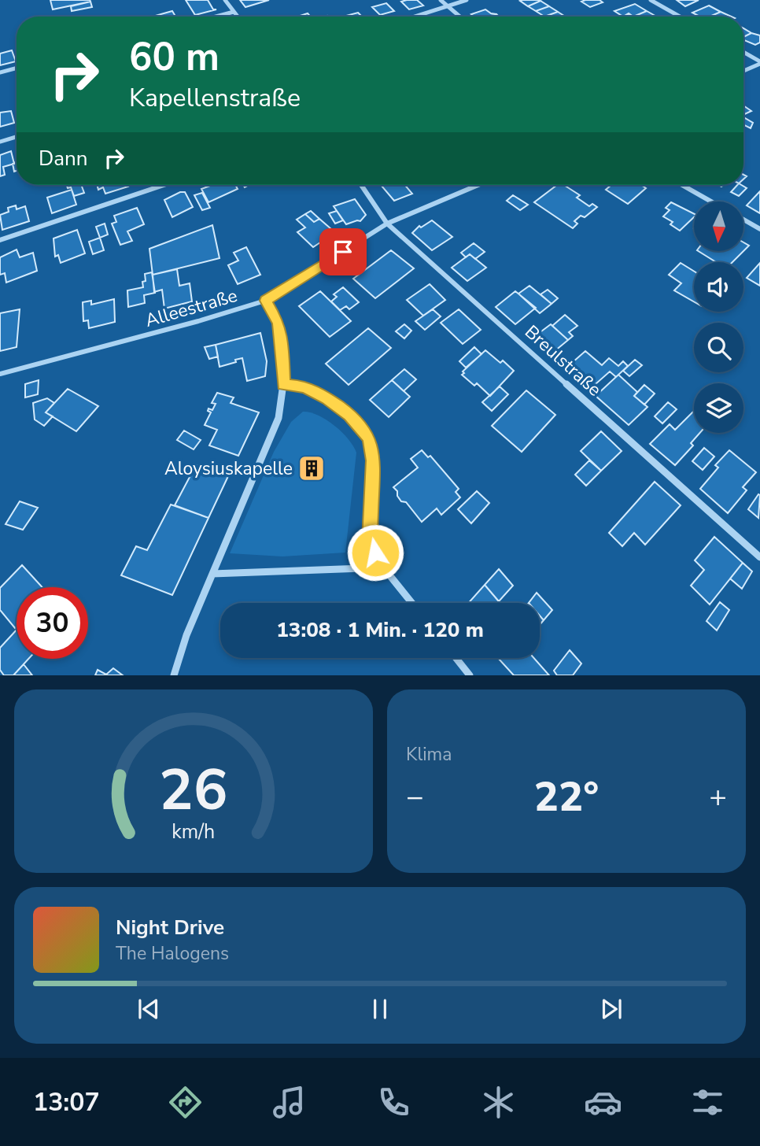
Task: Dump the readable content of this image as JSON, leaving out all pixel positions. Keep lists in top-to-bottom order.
{
  "streets": {
    "street": ["Alleestraße", "Breulstraße"]
  },
  "crossings": [
    ["Alleestraße", "Breulstraße"]
  ],
  "places": {
    "building": ["Aloysiuskapelle"]
  },
  "north": "bottom",
  "page": {
    "turn": ["60 m", "Kapellenstraße"],
    "then": "Dann",
    "limit": "30",
    "trip": "13:08 · 1 Min. · 120 m",
    "tile": "Klima",
    "heat": ["−", "22°", "+"],
    "song": ["Night Drive", "The Halogens"],
    "tabs": "13:07",
    "gauge": ["26", "km/h"]
  }
}
